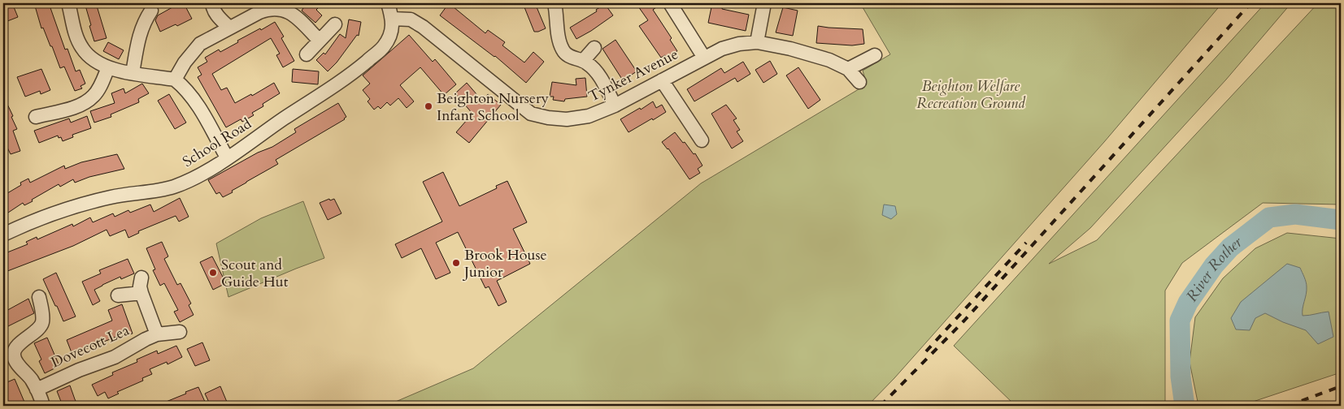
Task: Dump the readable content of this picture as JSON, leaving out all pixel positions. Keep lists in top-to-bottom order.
{
  "streets": {
    "street": ["Tynker Avenue", "School Road", "Dovecott Lea"]
  },
  "crossings": [
    ["Tynker Avenue", "School Road"]
  ],
  "water": ["River Rother"],
  "parks": ["Beighton Welfare Recreation Ground"],
  "places": ["Beighton Nursery Infant School", "Brook House Junior", "Scout and Guide Hut"]
}
